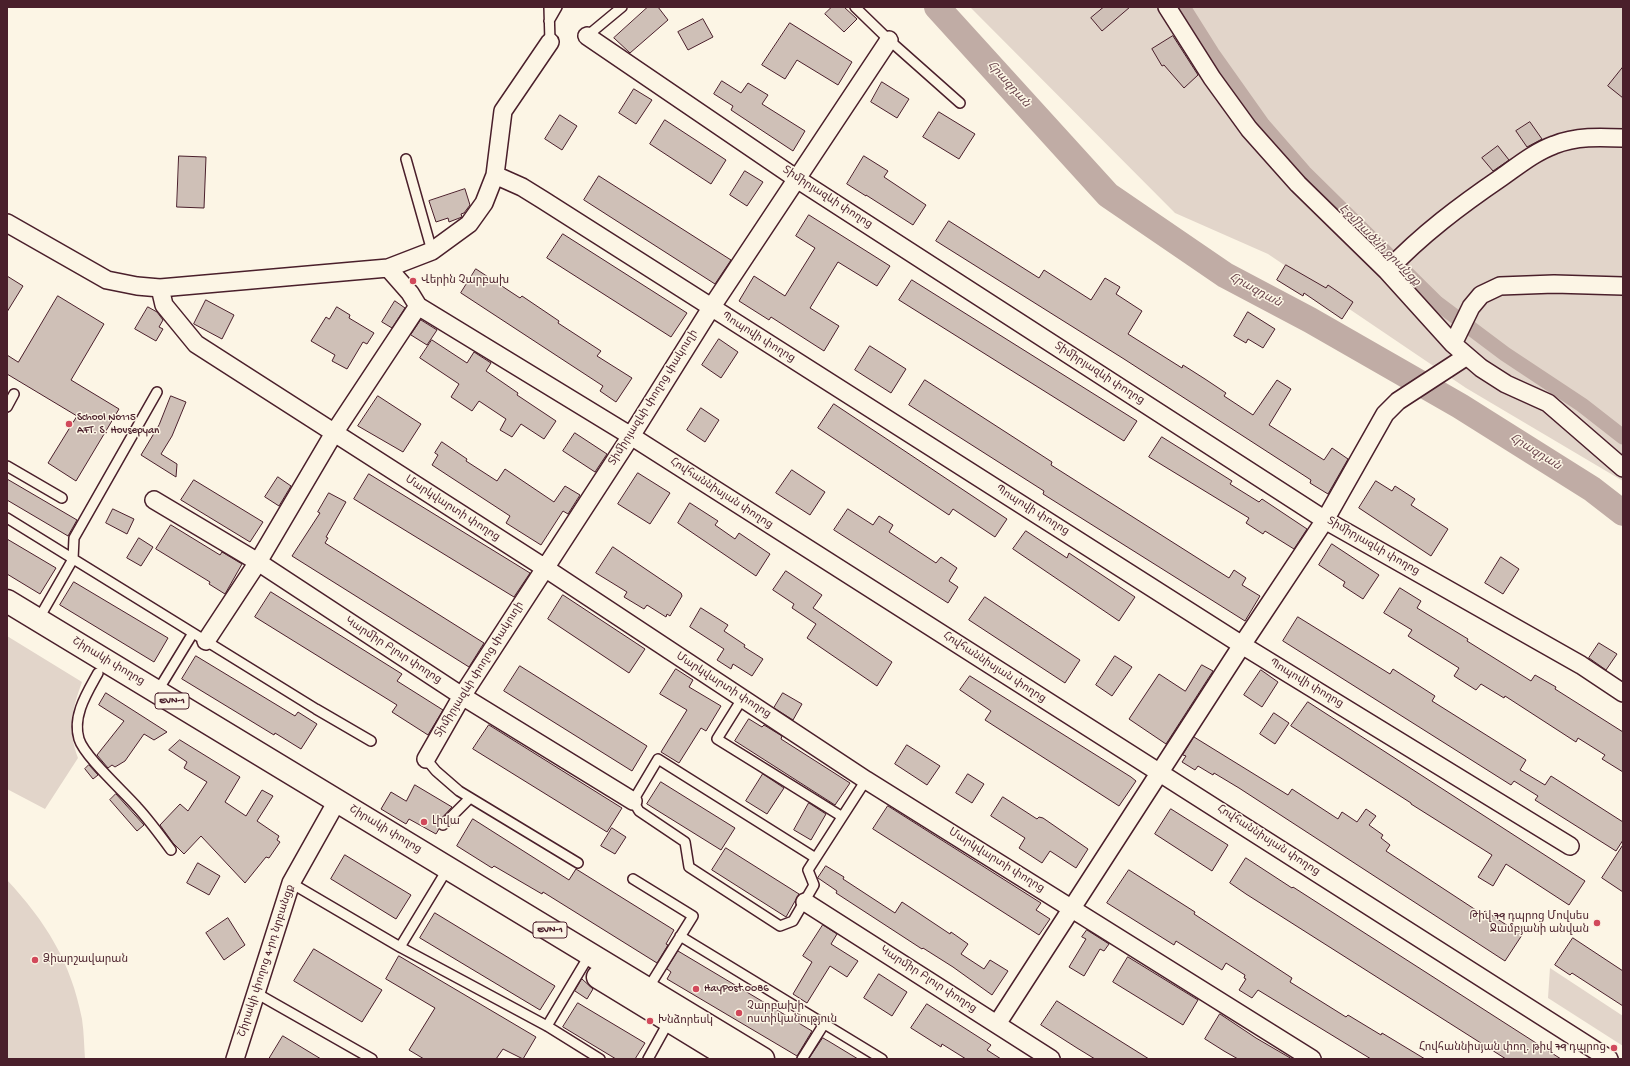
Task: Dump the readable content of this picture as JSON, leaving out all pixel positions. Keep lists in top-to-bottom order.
{
  "streets": {
    "highway": ["Շիրակի փողոց", "EVN-1"],
    "street": [
      "Տիմիրյազևի փողոց",
      "Պոպովի փողոց",
      "Տիմիրյազևի փողոց փակուղի",
      "Հովհաննիսյան փողոց",
      "Մարկվարտի փողոց",
      "Կարմիր Բլուր փողոց",
      "Շիրակի փողոց 4-րդ նրբանցք"
    ]
  },
  "crossings": [
    ["Տիմիրյազևի փողոց", "Տիմիրյազևի փողոց փակուղի"],
    ["Պոպովի փողոց", "Տիմիրյազևի փողոց փակուղի"],
    ["Տիմիրյազևի փողոց փակուղի", "Հովհաննիսյան փողոց"],
    ["Տիմիրյազևի փողոց փակուղի", "Մարկվարտի փողոց"],
    ["Տիմիրյազևի փողոց փակուղի", "Կարմիր Բլուր փողոց"],
    ["Շիրակի փողոց", "Շիրակի փողոց 4-րդ նրբանցք"]
  ],
  "water": ["Հրազդան", "Էջմիածնի ջրանցք"],
  "places": [
    "Վերին Չարբախ",
    "School No115 AFT. S. Hovsepyan",
    "Լիվա",
    "Թիվ 79 դպրոց Մովսես Ջամբյանի անվան",
    "Ձիարշավարան",
    "HayPost 0086",
    "Չարբախի ոստիկանություն",
    "Խնձորեսկ",
    "Հովհաննիսյան փող. թիվ 79 դպրոց"
  ]
}
